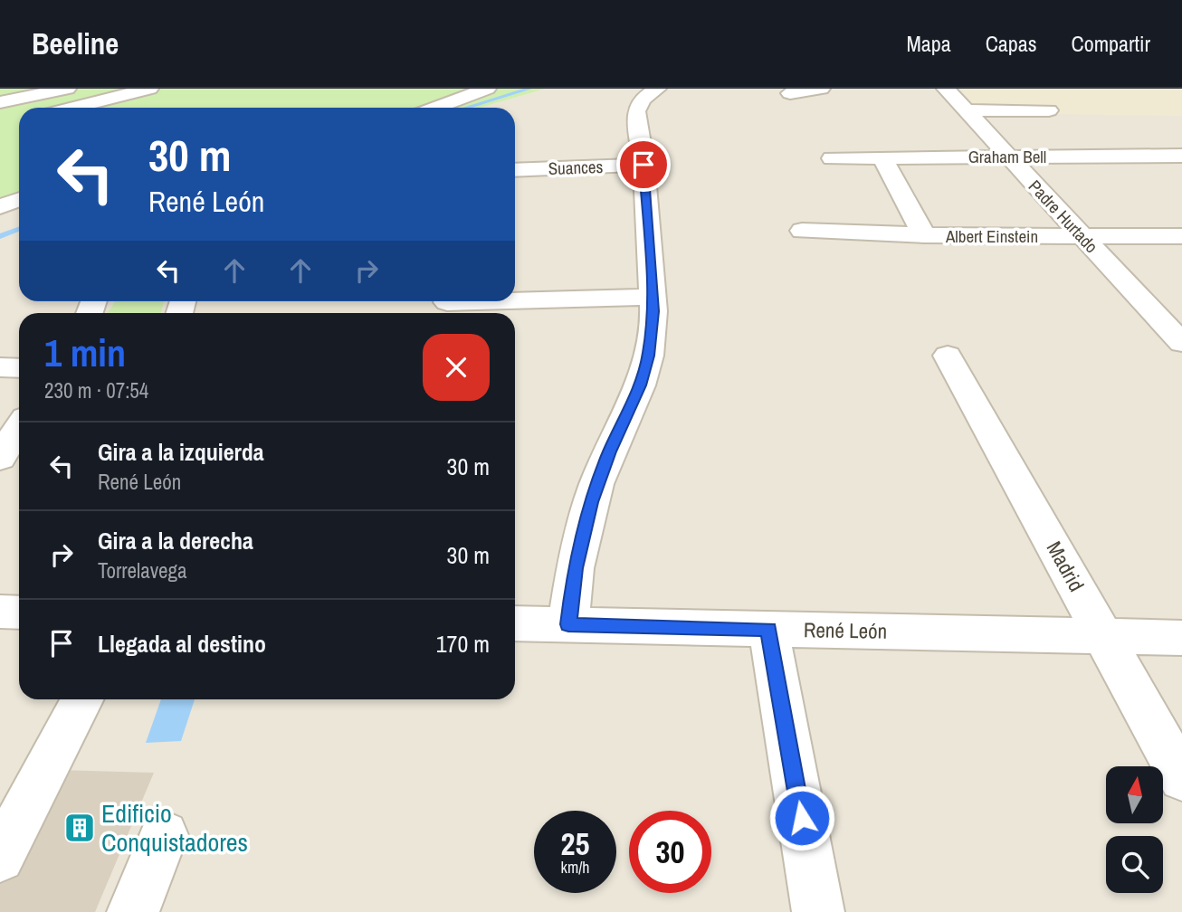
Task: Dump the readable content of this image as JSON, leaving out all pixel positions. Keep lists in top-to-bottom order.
{
  "streets": {
    "street": [
      "Graham Bell",
      "Suances",
      "Padre Hurtado",
      "Albert Einstein",
      "Madrid",
      "René León"
    ]
  },
  "crossings": [
    ["Graham Bell", "Padre Hurtado"],
    ["Padre Hurtado", "Albert Einstein"],
    ["Madrid", "René León"]
  ],
  "places": {
    "building": ["Edificio Conquistadores"]
  },
  "north": "top",
  "page": {
    "header": "Beeline",
    "nav": ["Mapa", "Capas", "Compartir"],
    "turn": ["30 m", "René León"],
    "heading": ["1 min", "230 m · 07:54"],
    "list": [
      {
        "name": "Gira a la izquierda",
        "note": "René León",
        "value": "30 m"
      },
      {
        "name": "Gira a la derecha",
        "note": "Torrelavega",
        "value": "30 m"
      },
      {
        "name": "Llegada al destino",
        "value": "170 m"
      }
    ],
    "speed": "25 km/h",
    "limit": "30"
  }
}
